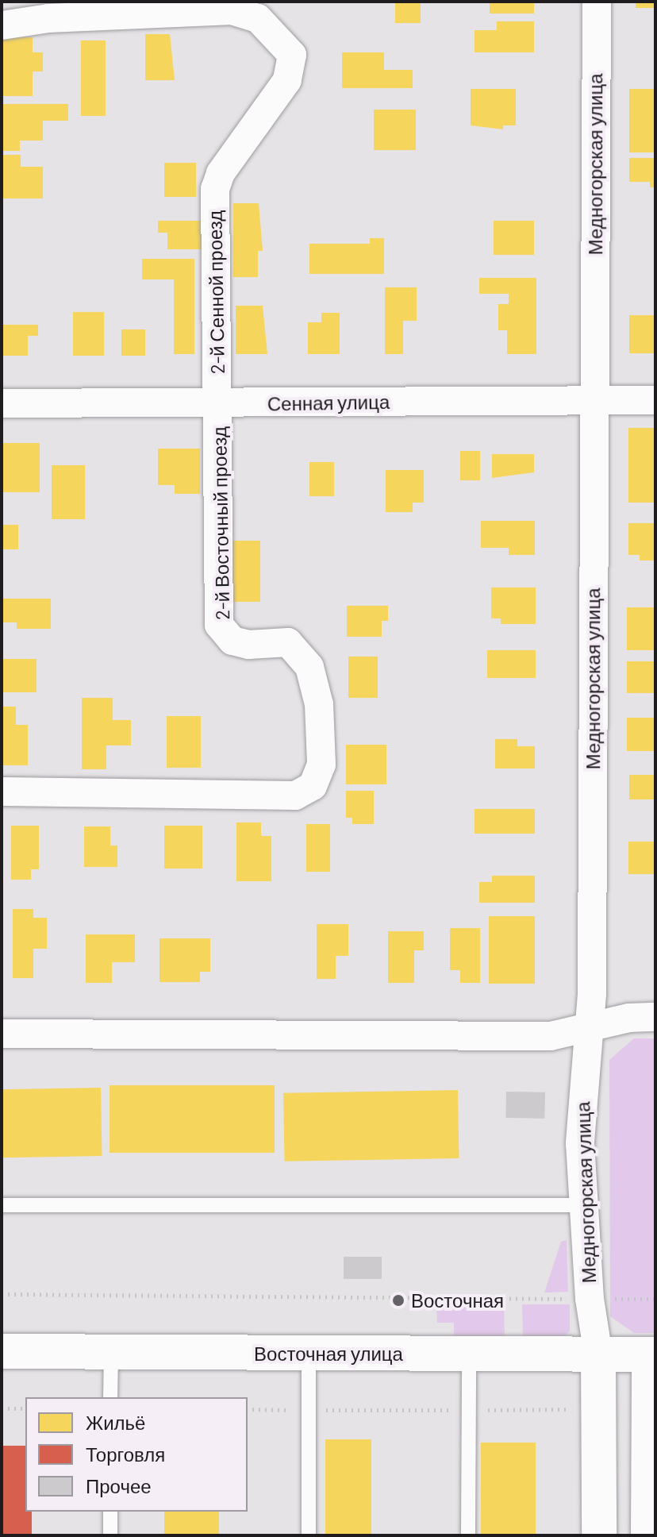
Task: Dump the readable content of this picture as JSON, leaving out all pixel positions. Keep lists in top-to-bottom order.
{
  "streets": {
    "main road": ["Восточная улица"],
    "street": [
      "Медногорская улица",
      "2-й Сенной проезд",
      "Сенная улица",
      "2-й Восточный проезд"
    ]
  },
  "crossings": [
    ["Медногорская улица", "Сенная улица"],
    ["Медногорская улица", "Восточная улица"],
    ["2-й Сенной проезд", "Сенная улица"],
    ["2-й Сенной проезд", "2-й Восточный проезд"],
    ["Сенная улица", "2-й Восточный проезд"]
  ],
  "places": ["Восточная"],
  "legend": ["Жильё", "Торговля", "Прочее"]
}
